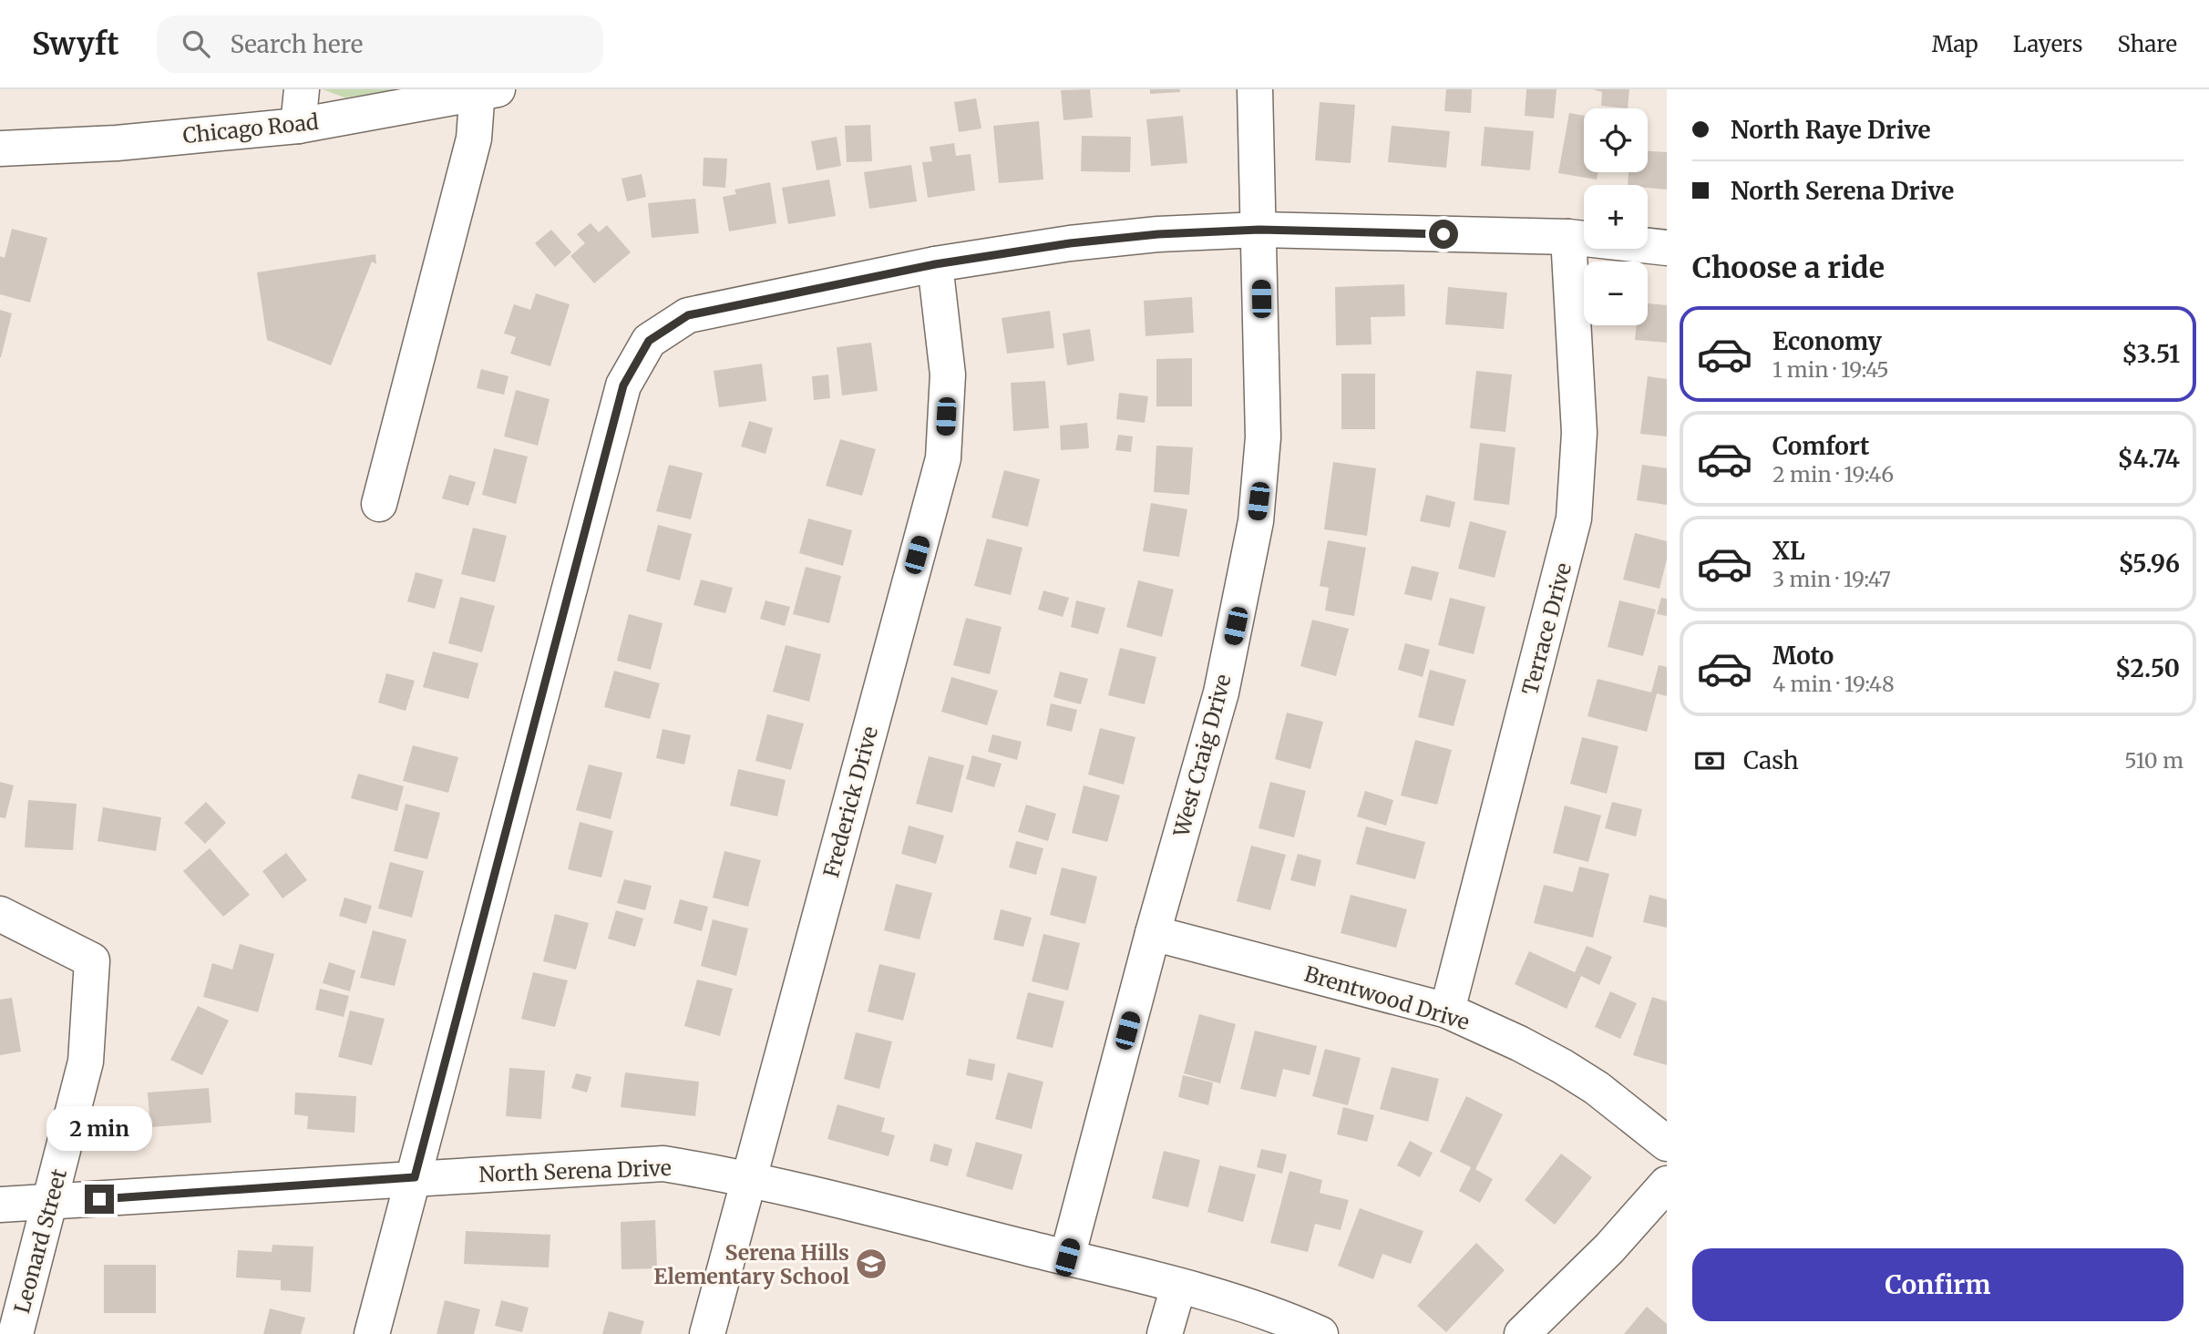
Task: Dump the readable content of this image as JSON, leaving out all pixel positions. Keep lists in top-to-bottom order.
{
  "streets": {
    "street": [
      "Chicago Road",
      "Terrace Drive",
      "West Craig Drive",
      "Frederick Drive",
      "Brentwood Drive",
      "North Serena Drive",
      "Leonard Street"
    ]
  },
  "crossings": [
    ["Terrace Drive", "Brentwood Drive"],
    ["West Craig Drive", "Brentwood Drive"],
    ["West Craig Drive", "North Serena Drive"],
    ["Frederick Drive", "North Serena Drive"],
    ["North Serena Drive", "Leonard Street"]
  ],
  "places": {
    "school or university": ["Serena Hills Elementary School"]
  },
  "page": {
    "header": "Swyft",
    "search": "Search here",
    "nav": ["Map", "Layers", "Share"],
    "banner": ["North Raye Drive", "North Serena Drive"],
    "map_buttons": ["+", "−"],
    "heading": "Choose a ride",
    "list": [
      {
        "name": "Economy",
        "note": "1 min · 19:45",
        "value": "$3.51"
      },
      {
        "name": "Comfort",
        "note": "2 min · 19:46",
        "value": "$4.74"
      },
      {
        "name": "XL",
        "note": "3 min · 19:47",
        "value": "$5.96"
      },
      {
        "name": "Moto",
        "note": "4 min · 19:48",
        "value": "$2.50"
      }
    ],
    "pay": ["Cash", "510 m"],
    "bubble": "2 min",
    "buttons": "Confirm"
  }
}
